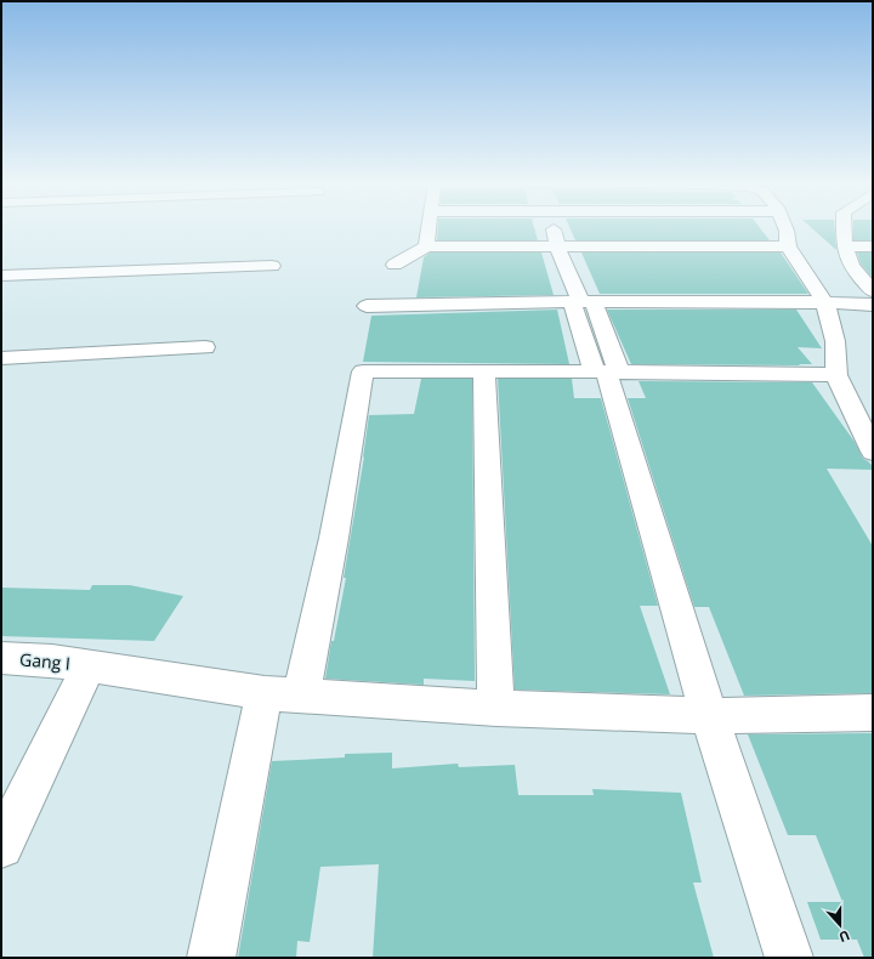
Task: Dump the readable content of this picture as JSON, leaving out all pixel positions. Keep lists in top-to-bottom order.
{
  "streets": {
    "street": ["Gang I"]
  },
  "north": "bottom"
}
